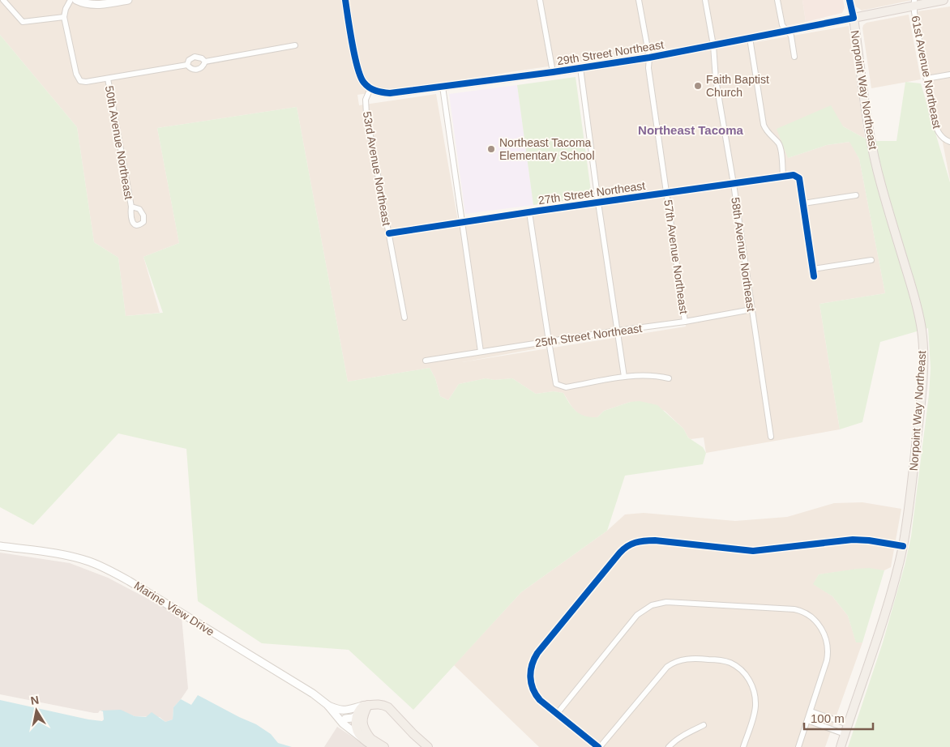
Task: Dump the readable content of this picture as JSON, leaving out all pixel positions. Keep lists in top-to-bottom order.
{
  "streets": {
    "main road": ["29th Street Northeast", "Norpoint Way Northeast", "Marine View Drive"],
    "street": [
      "61st Avenue Northeast",
      "50th Avenue Northeast",
      "53rd Avenue Northeast",
      "27th Street Northeast",
      "58th Avenue Northeast",
      "57th Avenue Northeast",
      "25th Street Northeast"
    ]
  },
  "crossings": [
    ["29th Street Northeast", "61st Avenue Northeast"],
    ["29th Street Northeast", "Norpoint Way Northeast"],
    ["29th Street Northeast", "53rd Avenue Northeast"],
    ["29th Street Northeast", "58th Avenue Northeast"],
    ["29th Street Northeast", "57th Avenue Northeast"],
    ["53rd Avenue Northeast", "27th Street Northeast"],
    ["27th Street Northeast", "58th Avenue Northeast"],
    ["27th Street Northeast", "57th Avenue Northeast"],
    ["58th Avenue Northeast", "25th Street Northeast"],
    ["57th Avenue Northeast", "25th Street Northeast"]
  ],
  "districts": ["Northeast Tacoma"],
  "places": ["Faith Baptist Church", "Northeast Tacoma Elementary School"],
  "scale_bar": "100 m",
  "north": "top"
}
